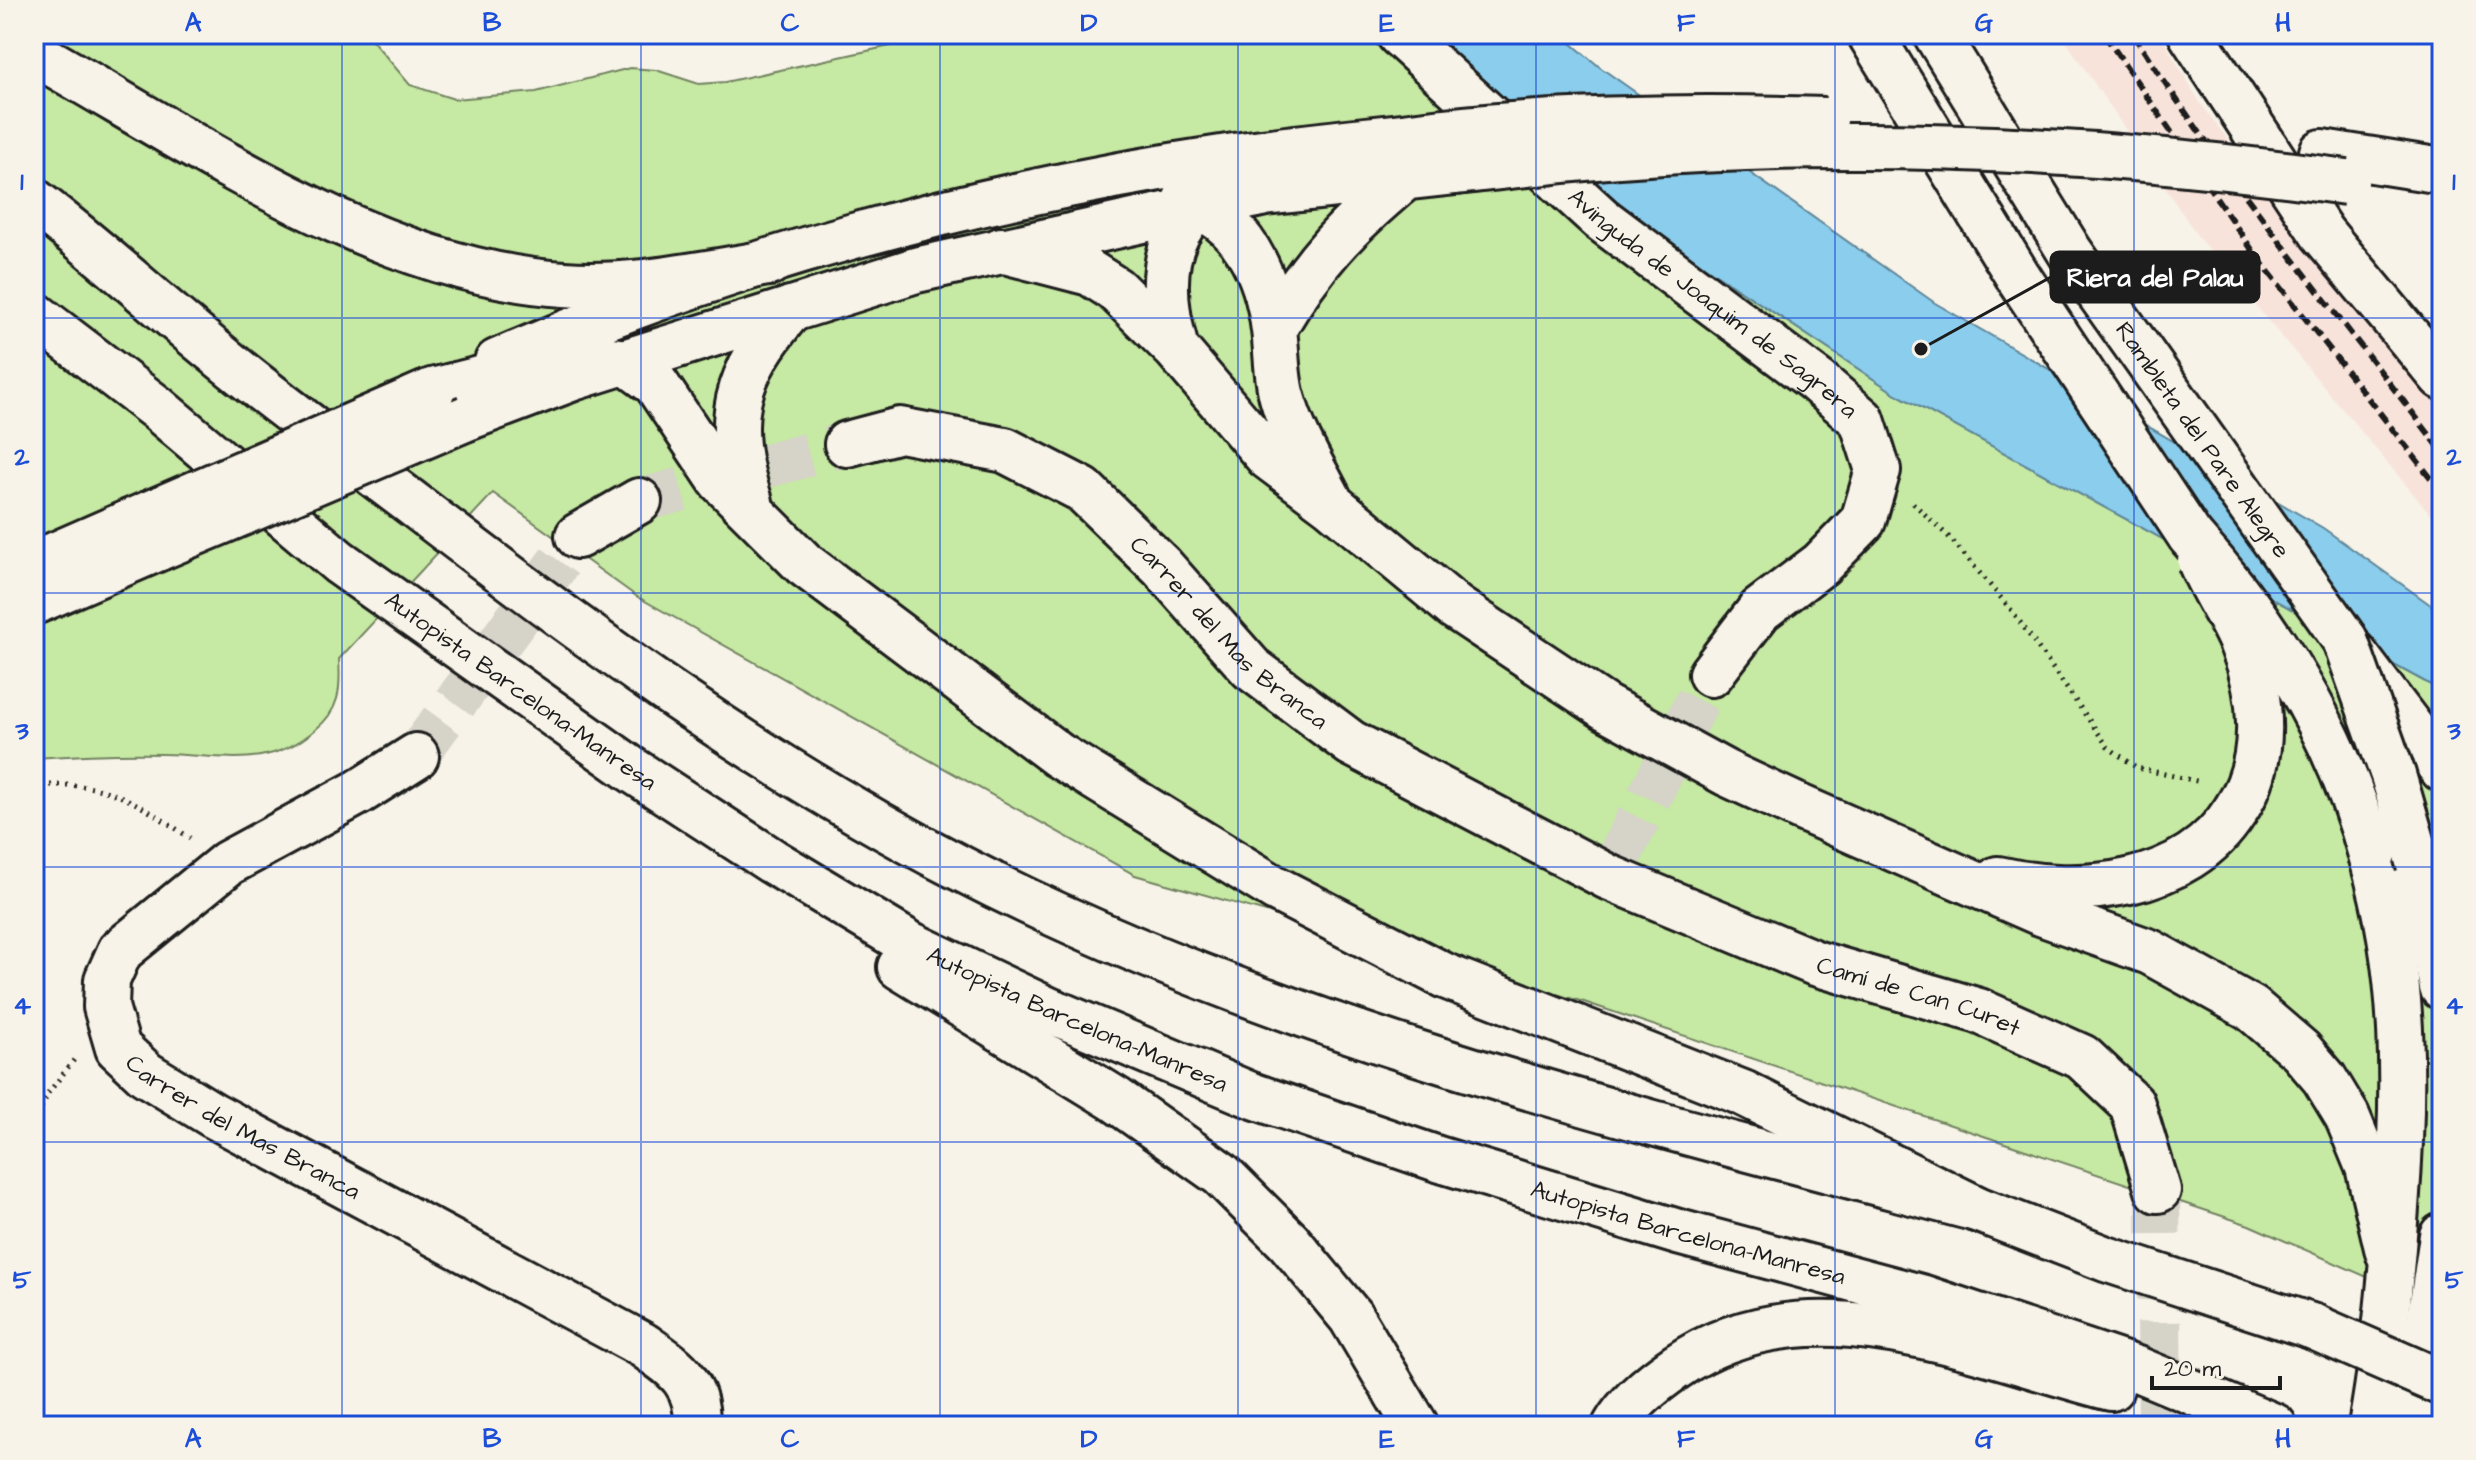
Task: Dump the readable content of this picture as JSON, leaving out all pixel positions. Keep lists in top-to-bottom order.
{
  "streets": {
    "main road": [
      "Avinguda de Joaquim de Sagrera",
      "Rambleta del Pare Alegre",
      "Carrer del Mas Branca",
      "Autopista Barcelona-Manresa",
      "Camí de Can Curet"
    ]
  },
  "crossings": [
    ["Carrer del Mas Branca", "Camí de Can Curet"]
  ],
  "places": ["Riera del Palau"],
  "scale_bar": "20 m",
  "grid": {
    "columns": [
      "A",
      "B",
      "C",
      "D",
      "E",
      "F",
      "G",
      "H"
    ],
    "rows": [
      "1",
      "2",
      "3",
      "4",
      "5"
    ]
  }
}
